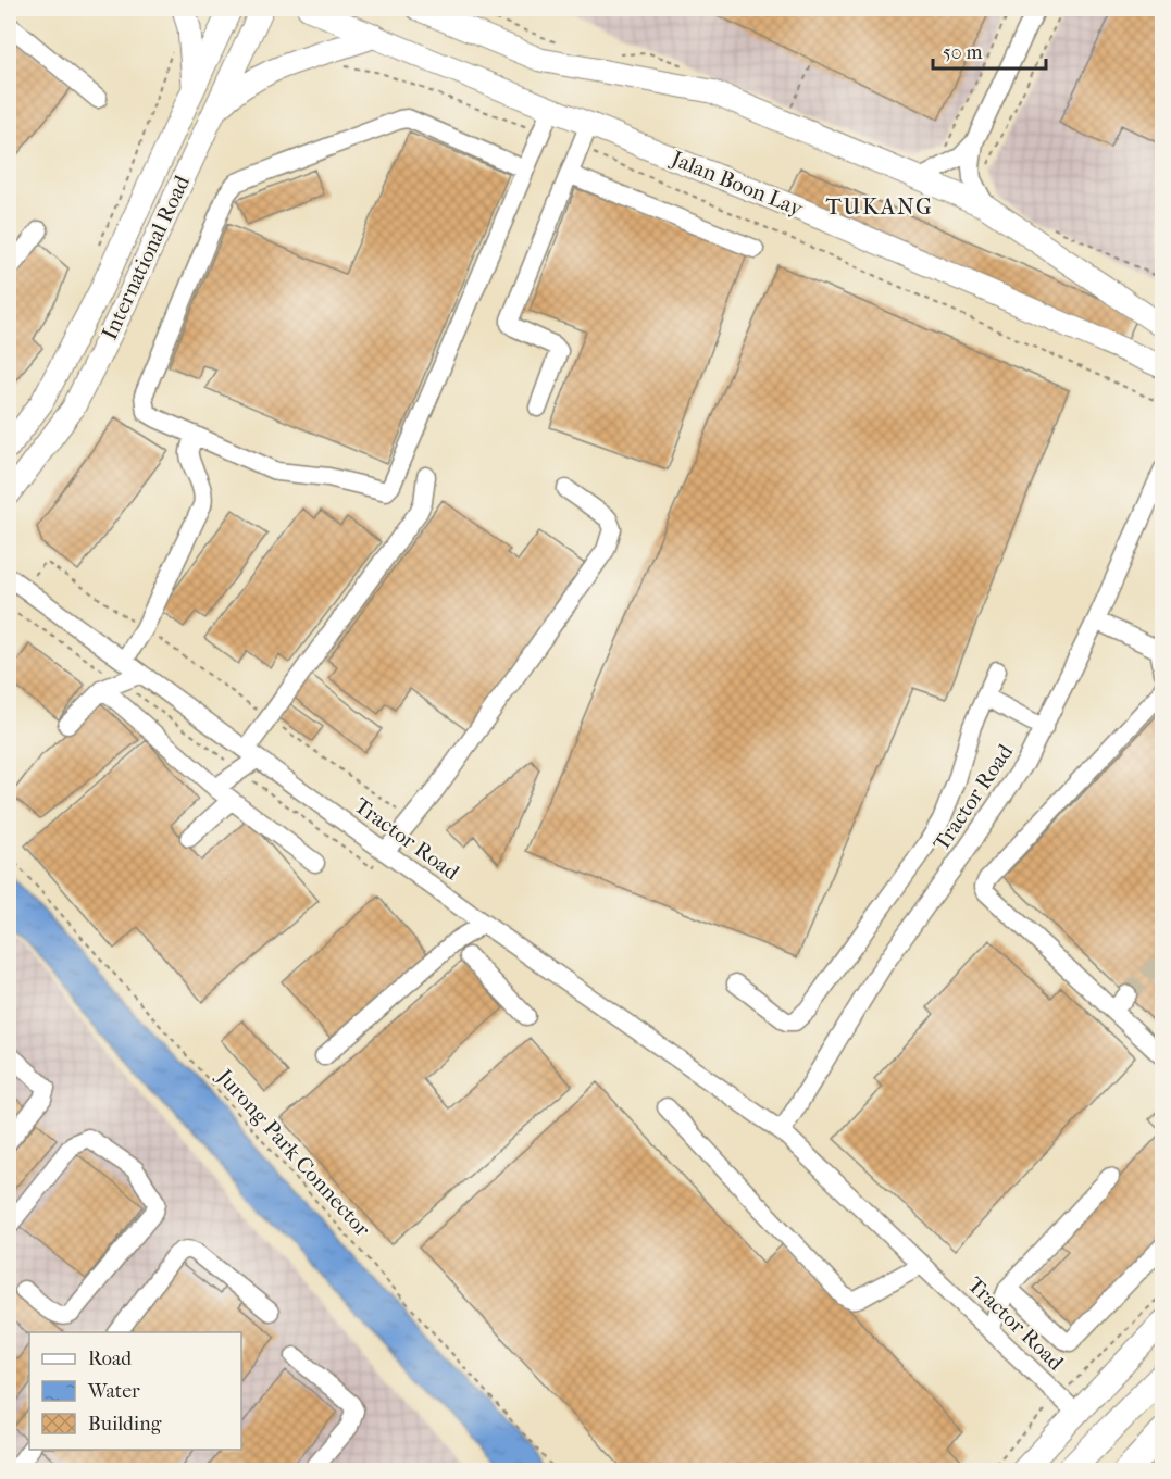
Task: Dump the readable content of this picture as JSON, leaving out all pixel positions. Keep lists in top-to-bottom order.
{
  "streets": {
    "main road": ["Jalan Boon Lay", "International Road"],
    "street": ["Tractor Road"],
    "path": ["Jurong Park Connector"]
  },
  "districts": ["TUKANG"],
  "legend": ["Road", "Water", "Building"],
  "scale_bar": "50 m"
}
